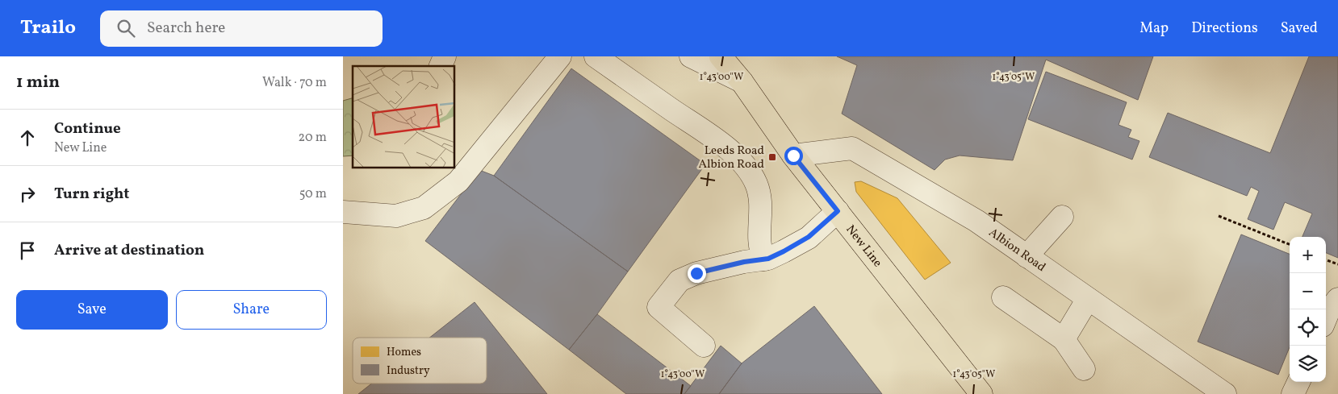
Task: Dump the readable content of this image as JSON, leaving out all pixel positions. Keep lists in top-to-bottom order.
{
  "streets": {
    "main road": ["New Line"],
    "street": ["Albion Road"]
  },
  "crossings": [
    ["New Line", "Albion Road"]
  ],
  "places": {
    "transit": ["Leeds Road Albion Road"]
  },
  "legend": ["Homes", "Industry"],
  "page": {
    "header": "Trailo",
    "search": "Search here",
    "nav": ["Map", "Directions", "Saved"],
    "heading": ["1 min", "Walk · 70 m"],
    "list": [
      ["Continue", "New Line", "20 m"],
      ["Turn right", "50 m"],
      "Arrive at destination"
    ],
    "map_buttons": ["+", "−"],
    "buttons": ["Save", "Share"]
  },
  "coordinates": ["1°43'00\"W", "1°43'05\"W"]
}
